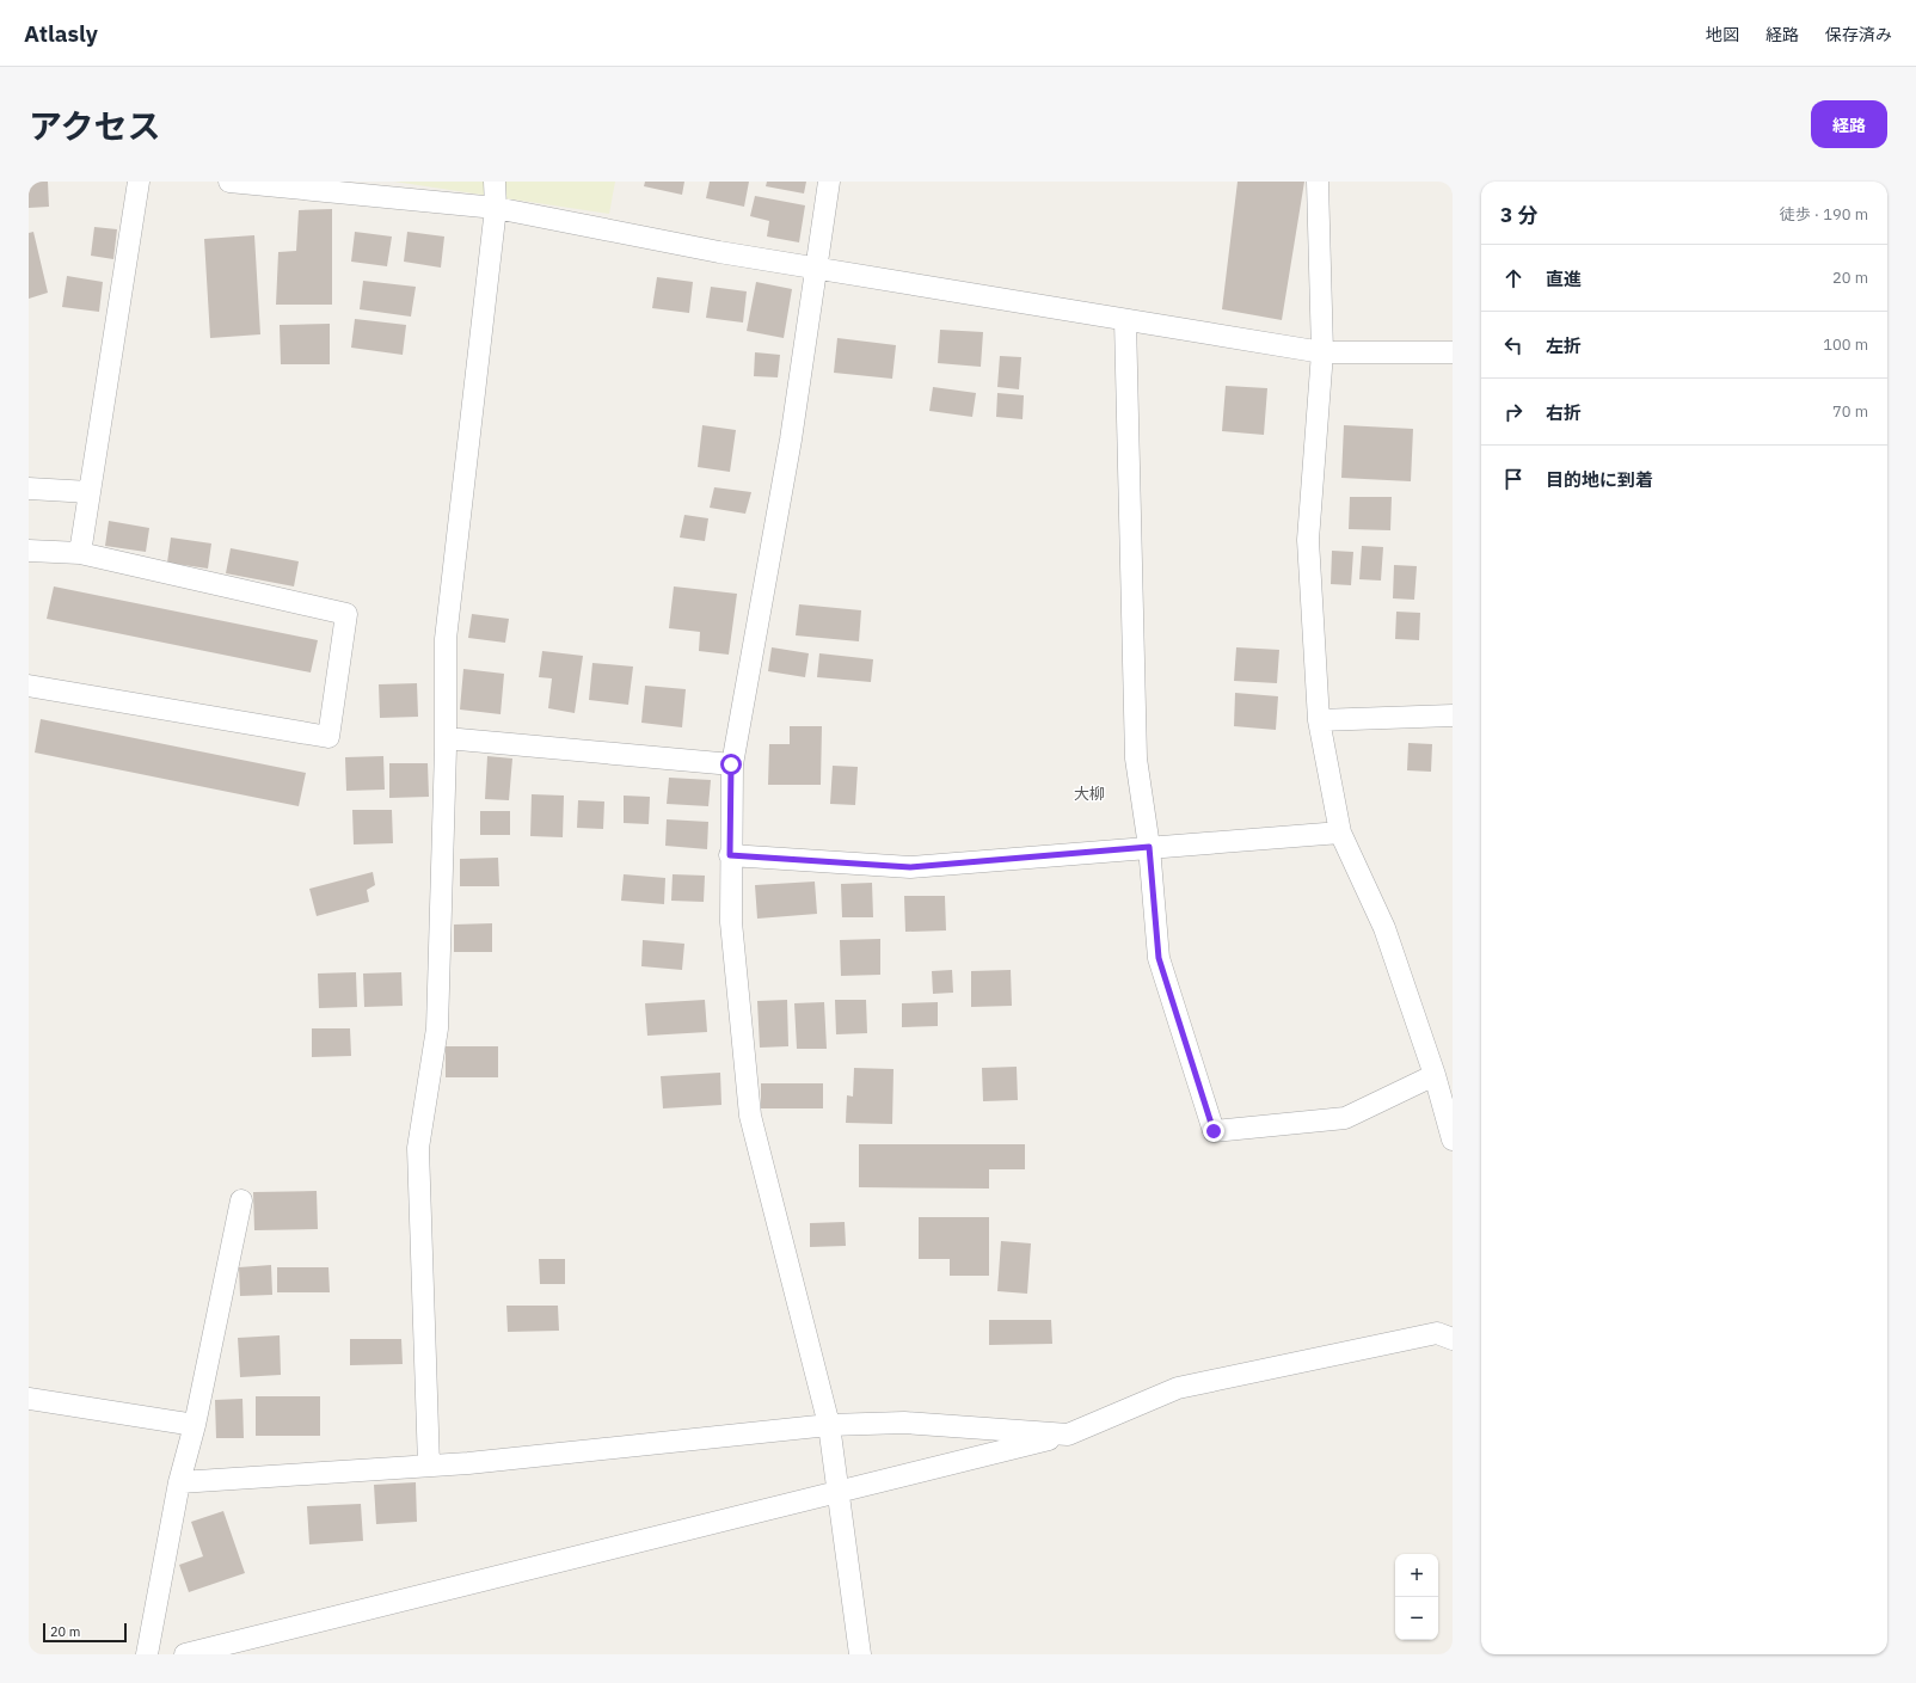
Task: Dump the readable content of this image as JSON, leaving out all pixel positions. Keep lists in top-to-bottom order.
{
  "districts": ["大柳"],
  "scale_bar": "20 m",
  "page": {
    "header": "Atlasly",
    "nav": ["地図", "経路", "保存済み"],
    "title": "アクセス",
    "buttons": "経路",
    "heading": ["3 分", "徒歩 · 190 m"],
    "list": [
      ["直進", "20 m"],
      ["左折", "100 m"],
      ["右折", "70 m"],
      "目的地に到着"
    ],
    "map_buttons": ["+", "−"],
    "scale": "20 m"
  }
}
